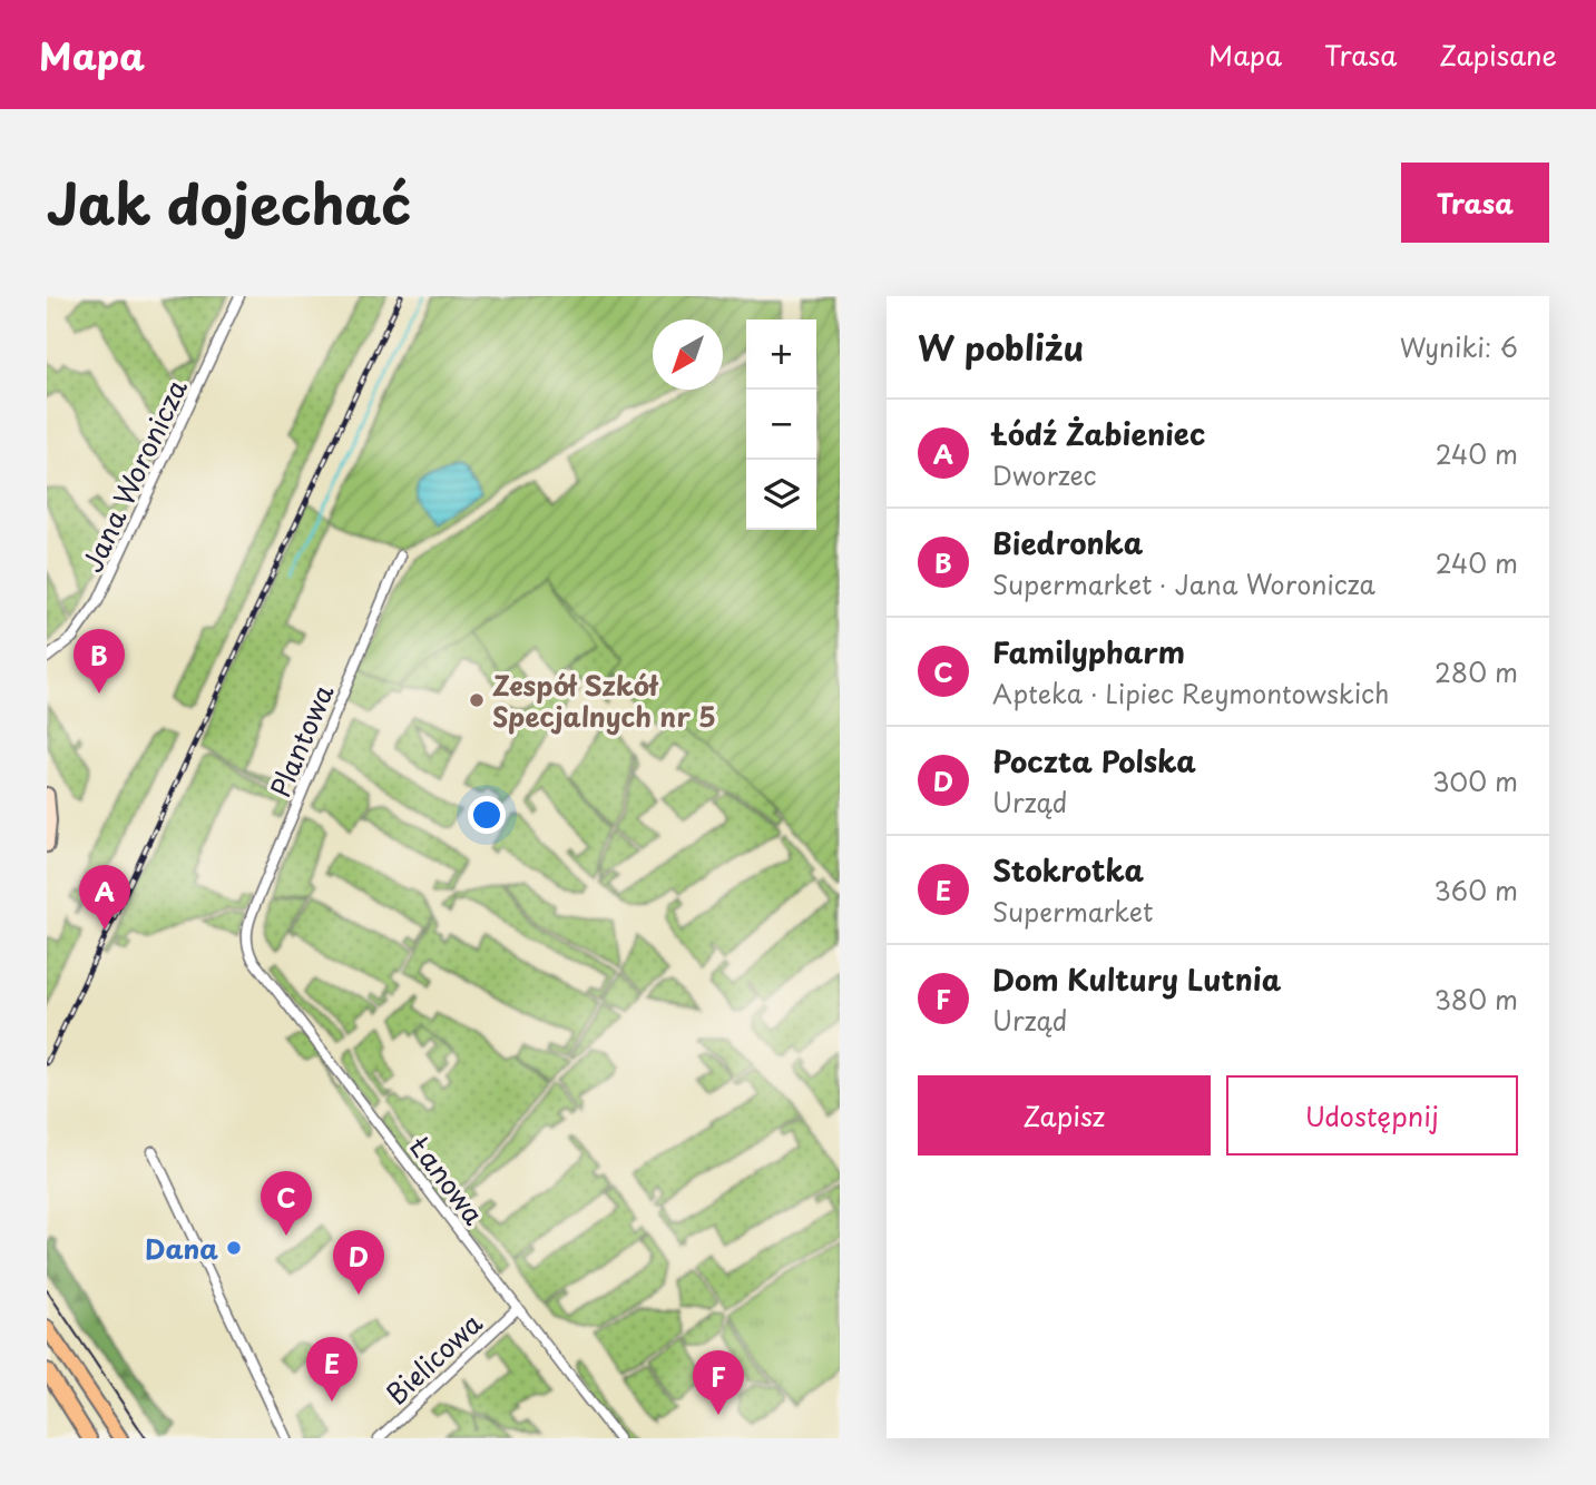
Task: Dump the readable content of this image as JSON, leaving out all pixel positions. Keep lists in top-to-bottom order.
{
  "streets": {
    "street": [
      "Jana Woronicza",
      "Plantowa",
      "Łanowa",
      "Bielicowa"
    ]
  },
  "crossings": [
    ["Plantowa", "Łanowa"],
    ["Łanowa", "Bielicowa"]
  ],
  "places": ["Zespół Szkół Specjalnych nr 5", "Dana"],
  "north": "bottom left",
  "page": {
    "header": "Mapa",
    "nav": ["Mapa", "Trasa", "Zapisane"],
    "title": "Jak dojechać",
    "buttons": [
      "Trasa",
      ["Zapisz", "Udostępnij"]
    ],
    "heading": ["W pobliżu", "Wyniki: 6"],
    "map_buttons": ["+", "−"],
    "list": [
      {
        "mark": "A",
        "name": "Łódź Żabieniec",
        "note": "Dworzec",
        "value": "240 m"
      },
      {
        "mark": "B",
        "name": "Biedronka",
        "note": "Supermarket · Jana Woronicza",
        "value": "240 m"
      },
      {
        "mark": "C",
        "name": "Familypharm",
        "note": "Apteka · Lipiec Reymontowskich",
        "value": "280 m"
      },
      {
        "mark": "D",
        "name": "Poczta Polska",
        "note": "Urząd",
        "value": "300 m"
      },
      {
        "mark": "E",
        "name": "Stokrotka",
        "note": "Supermarket",
        "value": "360 m"
      },
      {
        "mark": "F",
        "name": "Dom Kultury Lutnia",
        "note": "Urząd",
        "value": "380 m"
      }
    ],
    "pins": [
      "B",
      "A",
      "C",
      "D",
      "E",
      "F"
    ]
  }
}
